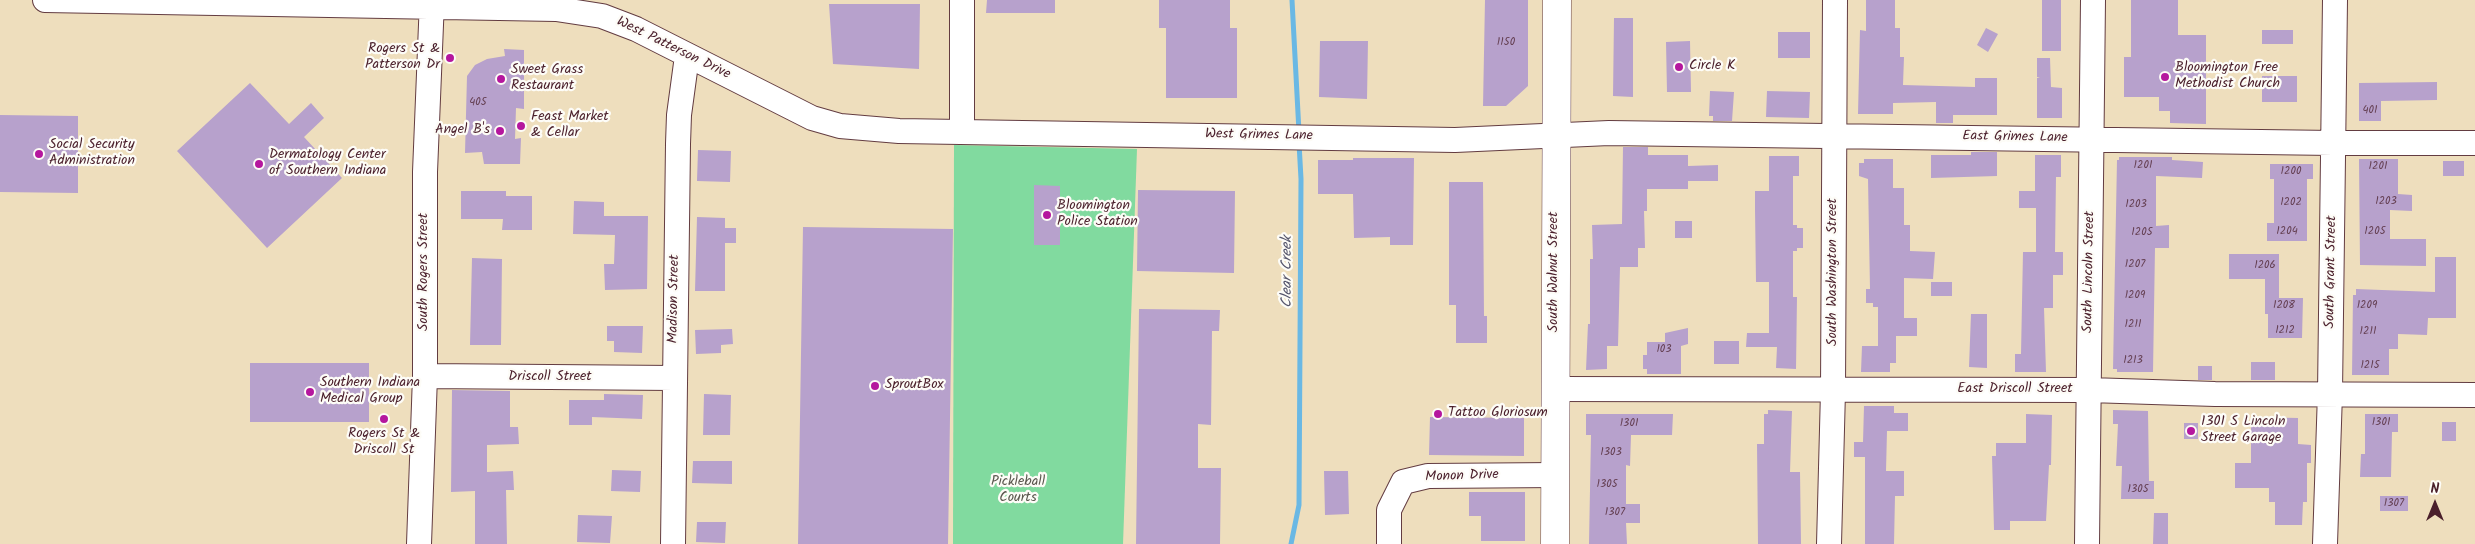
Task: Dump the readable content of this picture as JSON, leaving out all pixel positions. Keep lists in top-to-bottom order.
{
  "streets": {
    "main road": ["South Walnut Street"],
    "street": [
      "West Patterson Drive",
      "West Grimes Lane",
      "East Grimes Lane",
      "South Rogers Street",
      "South Washington Street",
      "South Lincoln Street",
      "South Grant Street",
      "Madison Street",
      "Driscoll Street",
      "East Driscoll Street",
      "Monon Drive"
    ]
  },
  "crossings": [
    ["West Patterson Drive", "West Grimes Lane"],
    ["West Patterson Drive", "South Rogers Street"],
    ["West Patterson Drive", "Madison Street"],
    ["West Grimes Lane", "East Grimes Lane"],
    ["West Grimes Lane", "South Walnut Street"],
    ["East Grimes Lane", "South Walnut Street"],
    ["East Grimes Lane", "South Washington Street"],
    ["East Grimes Lane", "South Lincoln Street"],
    ["East Grimes Lane", "South Grant Street"],
    ["South Rogers Street", "Driscoll Street"],
    ["South Walnut Street", "East Driscoll Street"],
    ["South Walnut Street", "Monon Drive"],
    ["South Washington Street", "East Driscoll Street"],
    ["South Lincoln Street", "East Driscoll Street"],
    ["South Grant Street", "East Driscoll Street"],
    ["Madison Street", "Driscoll Street"]
  ],
  "water": ["Clear Creek"],
  "parks": ["Pickleball Courts"],
  "places": [
    "Rogers St & Patterson Dr",
    "Circle K",
    "Bloomington Free Methodist Church",
    "Sweet Grass Restaurant",
    "Feast Market & Cellar",
    "Angel B's",
    "Social Security Administration",
    "Dermatology Center of Southern Indiana",
    "Bloomington Police Station",
    "SproutBox",
    "Southern Indiana Medical Group",
    "Tattoo Gloriosum",
    "Rogers St & Driscoll St",
    "1301 S Lincoln Street Garage"
  ],
  "house_numbers": [
    "1150",
    "405",
    "401",
    "1201",
    "1201",
    "1200",
    "1203",
    "1202",
    "1203",
    "1204",
    "1205",
    "1205",
    "1207",
    "1206",
    "1209",
    "1208",
    "1209",
    "1211",
    "1212",
    "1211",
    "103",
    "1213",
    "1215",
    "1301",
    "1301",
    "1303",
    "1305",
    "1305",
    "1307",
    "1307"
  ],
  "north": "top"
}
